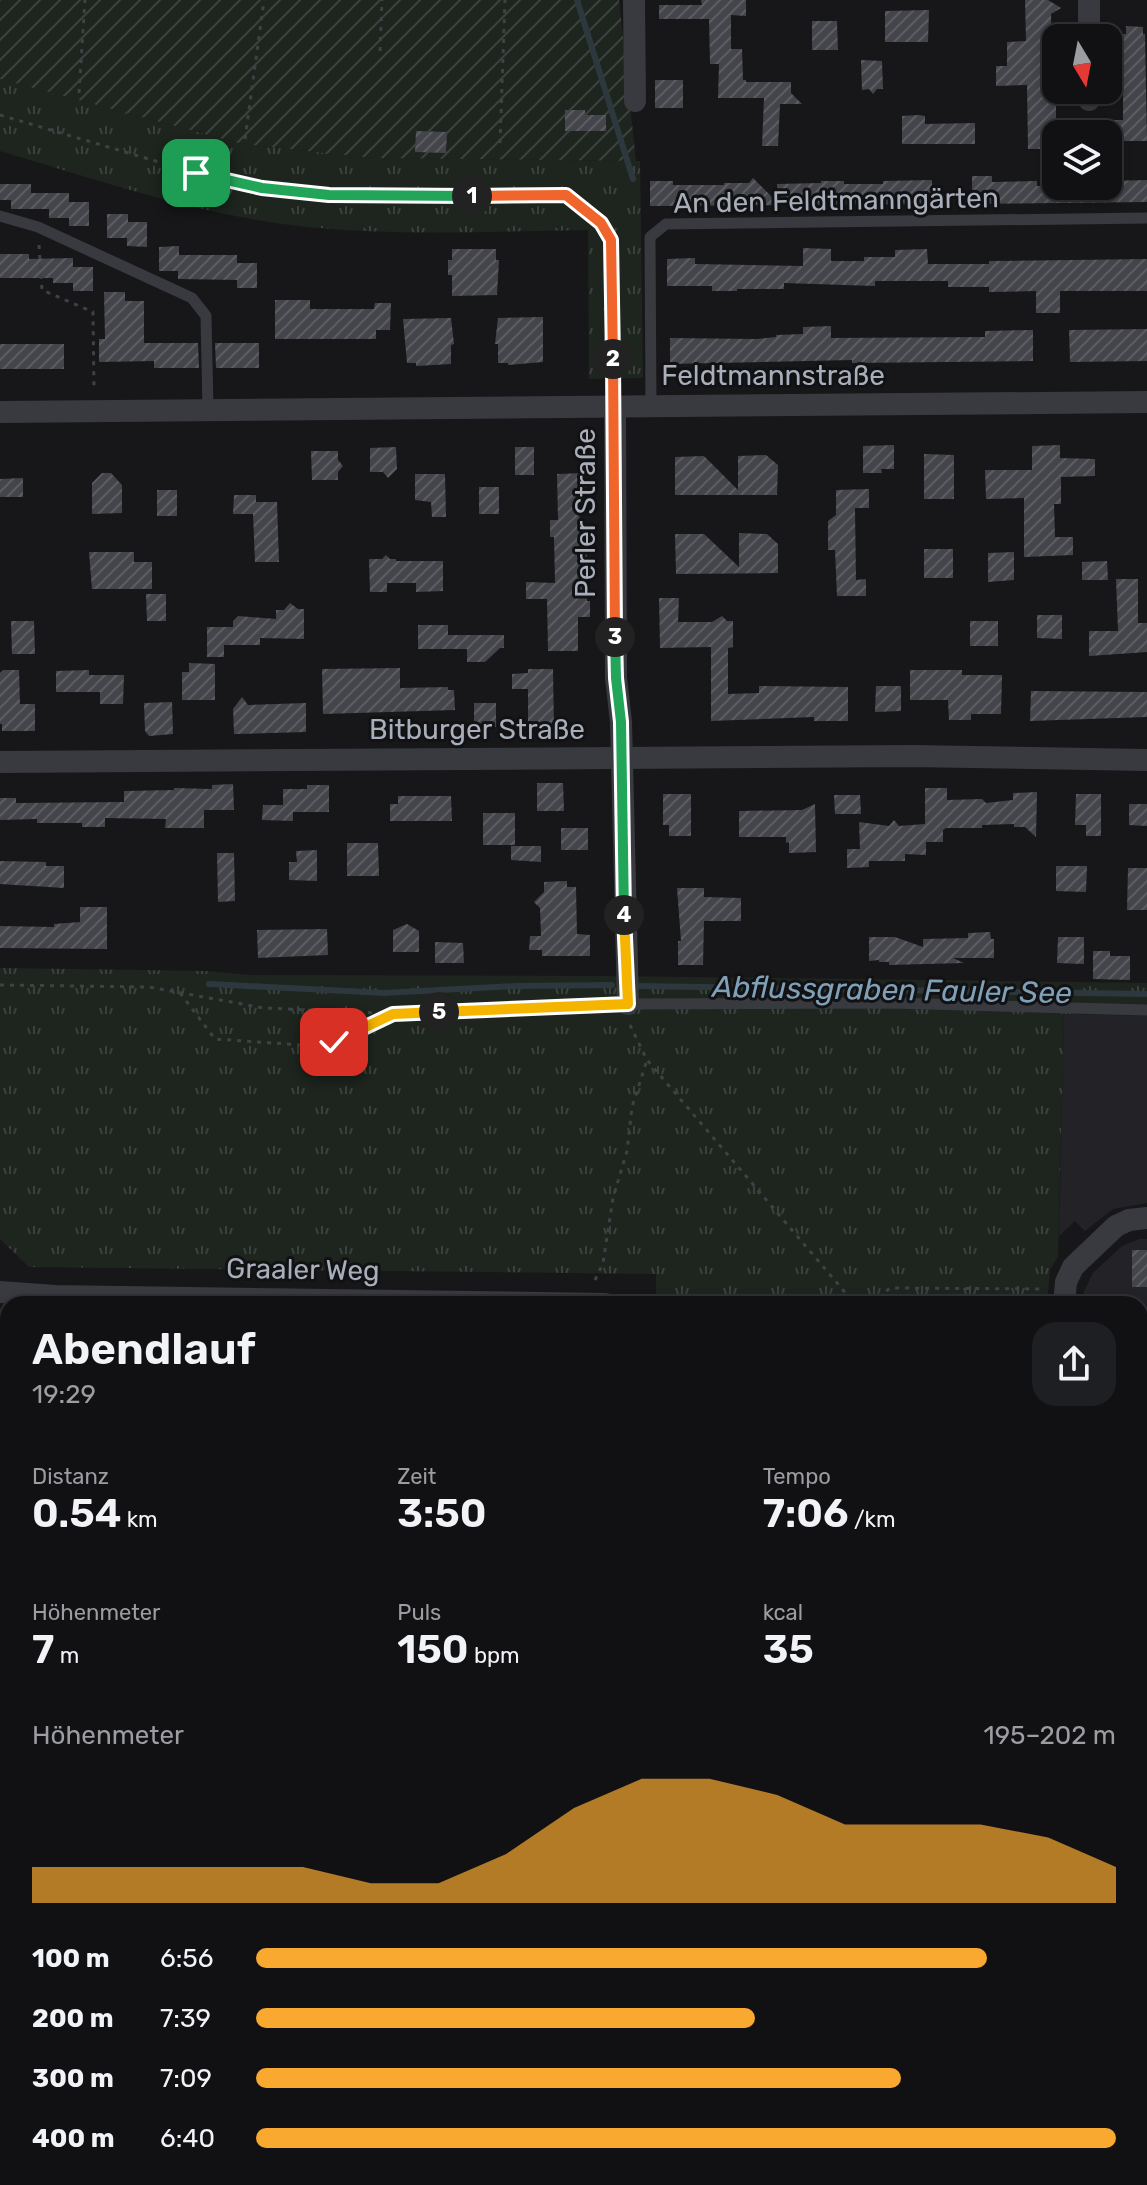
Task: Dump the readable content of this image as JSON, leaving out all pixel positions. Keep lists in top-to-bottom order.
{
  "streets": {
    "street": [
      "Feldtmannstraße",
      "Perler Straße",
      "Bitburger Straße",
      "Graaler Weg"
    ],
    "lane": ["An den Feldtmanngärten"]
  },
  "crossings": [
    ["An den Feldtmanngärten", "Feldtmannstraße"],
    ["Feldtmannstraße", "Perler Straße"],
    ["Perler Straße", "Bitburger Straße"]
  ],
  "water": ["Abflussgraben Fauler See"],
  "north": "bottom",
  "page": {
    "pins": [
      "1",
      "2",
      "3",
      "4",
      "5"
    ],
    "heading": ["Abendlauf", "19:29"],
    "stats": [
      ["Distanz", "0.54 km"],
      ["Zeit", "3:50"],
      ["Tempo", "7:06 /km"],
      ["Höhenmeter", "7 m"],
      ["Puls", "150 bpm"],
      ["kcal", "35"]
    ],
    "chart": ["Höhenmeter", "195–202 m"],
    "list": [
      {
        "name": "100 m",
        "note": "6:56"
      },
      {
        "name": "200 m",
        "note": "7:39"
      },
      {
        "name": "300 m",
        "note": "7:09"
      },
      {
        "name": "400 m",
        "note": "6:40"
      }
    ]
  }
}
